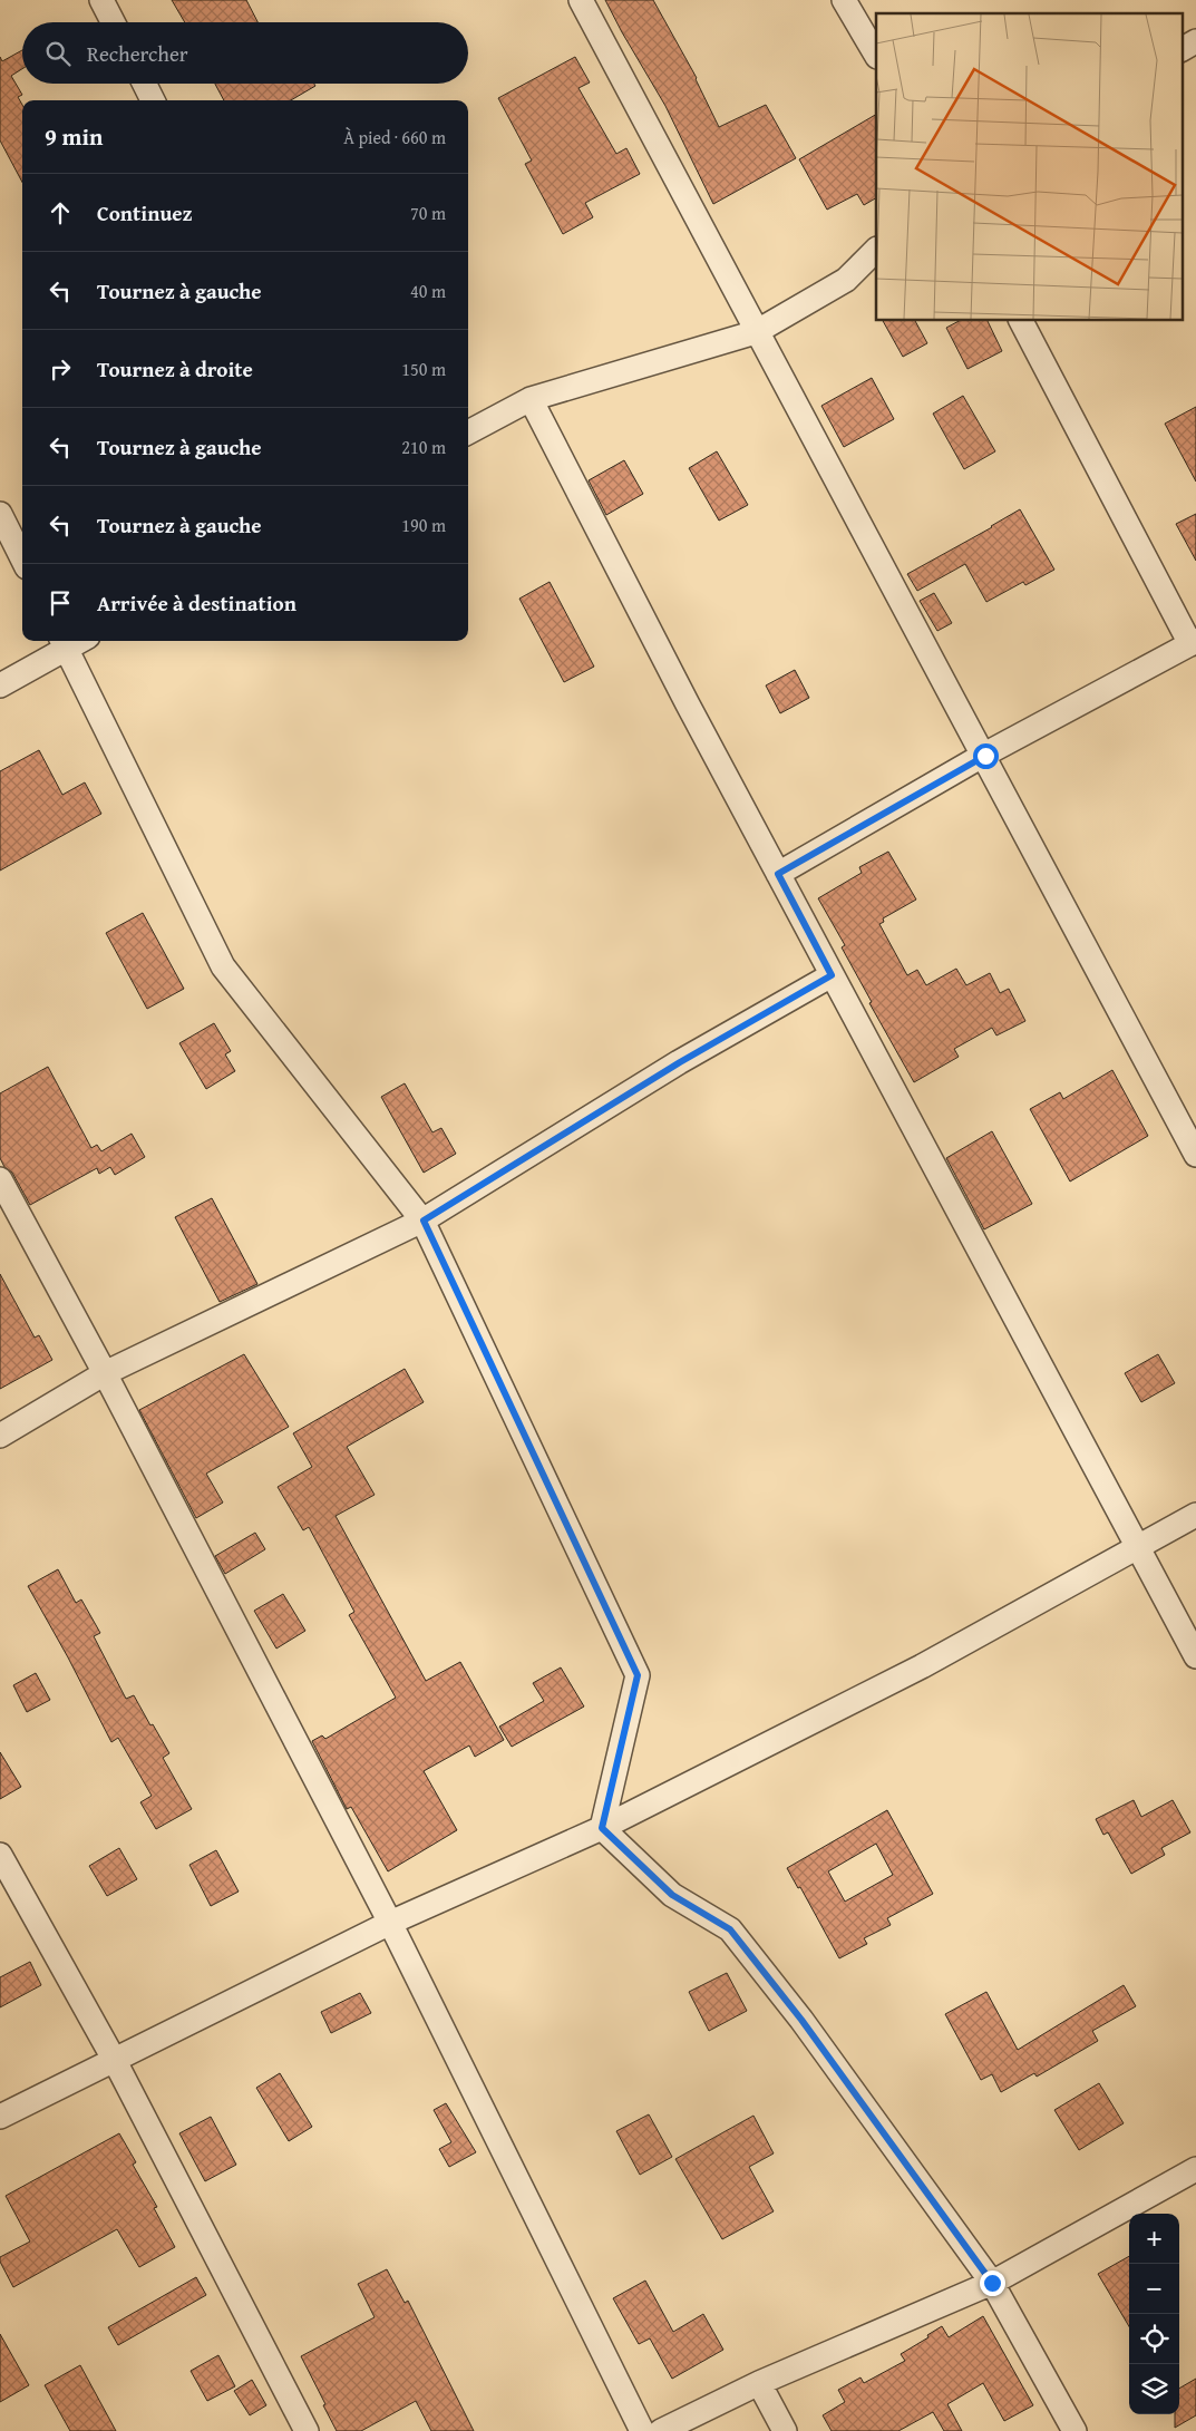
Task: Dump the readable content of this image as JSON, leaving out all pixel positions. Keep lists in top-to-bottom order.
{
  "page": {
    "search": "Rechercher",
    "heading": ["9 min", "À pied · 660 m"],
    "list": [
      ["Continuez", "70 m"],
      ["Tournez à gauche", "40 m"],
      ["Tournez à droite", "150 m"],
      ["Tournez à gauche", "210 m"],
      ["Tournez à gauche", "190 m"],
      "Arrivée à destination"
    ],
    "map_buttons": ["+", "−"]
  }
}
